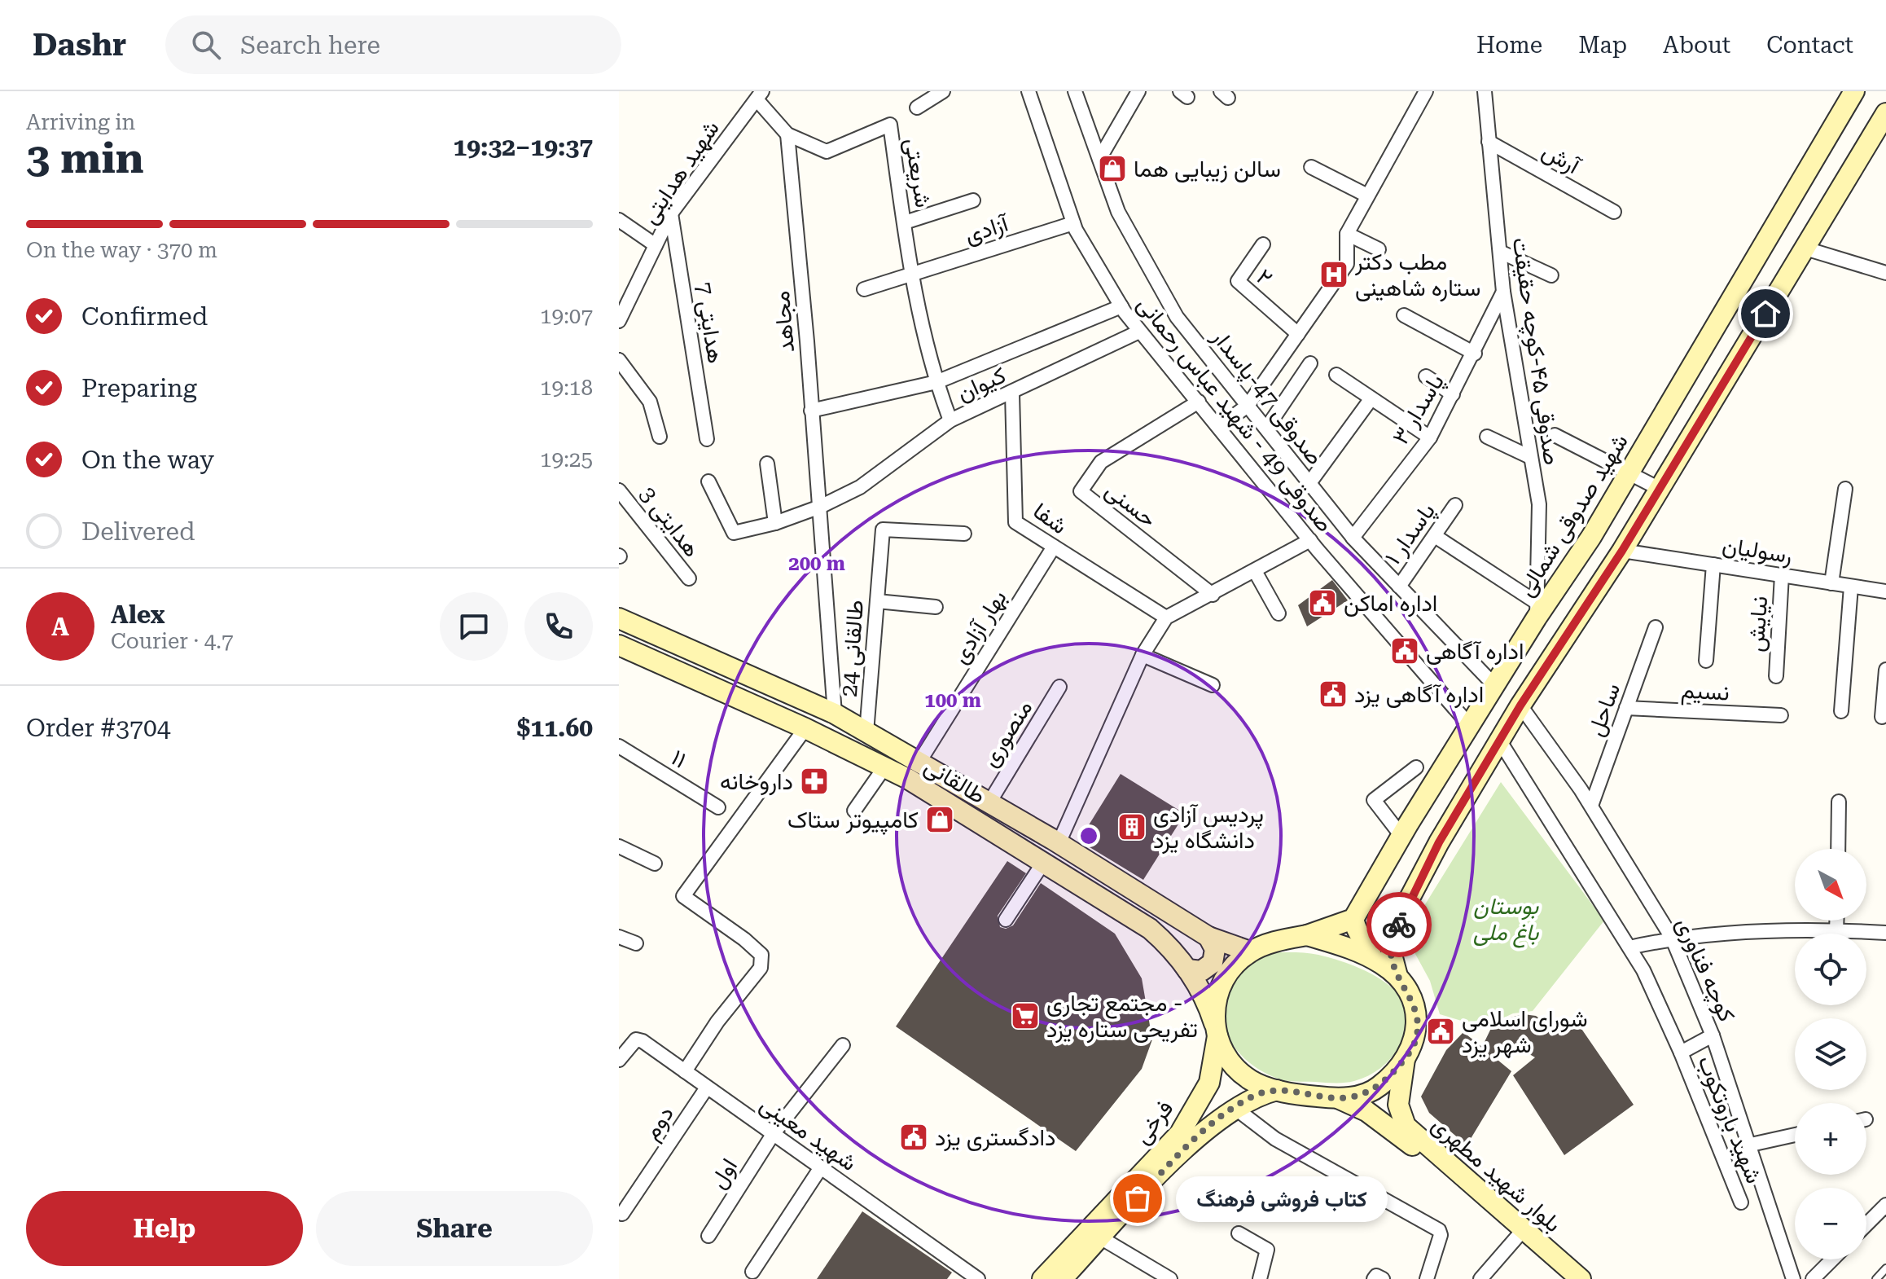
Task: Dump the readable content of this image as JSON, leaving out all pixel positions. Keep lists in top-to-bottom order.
{
  "streets": {
    "main road": [
      "شهید صدوقی شمالی",
      "طالقانی",
      "فرخی",
      "بلوار شهید مطهری"
    ],
    "street": [
      "آرش",
      "شهید هدایتی",
      "شریعتی",
      "آزادی",
      "۲",
      "مجاهد",
      "هدایتی 7",
      "صدوقی ۴۵-کوچه حقیقت",
      "کیوان",
      "صدوقی 47-پاسدار",
      "پاسدار ۳",
      "صدوقی 49 - شهید عباس رحمانی",
      "حسنی",
      "شفا",
      "هدایتی 3",
      "پاسدار ۱",
      "رسولیان",
      "نیایش",
      "بهار آزادی",
      "طالقانی 24",
      "نسیم",
      "ساحل",
      "منصوری",
      "۱۱",
      "کوچه فناوری",
      "شهید باروتکوب",
      "دوم",
      "شهید معینی",
      "اول"
    ]
  },
  "crossings": [
    ["آرش", "صدوقی ۴۵-کوچه حقیقت"],
    ["شهید هدایتی", "شریعتی"],
    ["شهید هدایتی", "هدایتی 7"],
    ["شریعتی", "آزادی"],
    ["شریعتی", "مجاهد"],
    ["شریعتی", "کیوان"],
    ["آزادی", "صدوقی 49 - شهید عباس رحمانی"],
    ["مجاهد", "طالقانی"],
    ["صدوقی ۴۵-کوچه حقیقت", "پاسدار ۳"],
    ["صدوقی ۴۵-کوچه حقیقت", "شهید صدوقی شمالی"],
    ["کیوان", "صدوقی 49 - شهید عباس رحمانی"],
    ["کیوان", "شفا"],
    ["صدوقی 47-پاسدار", "پاسدار ۳"],
    ["صدوقی 47-پاسدار", "شهید صدوقی شمالی"],
    ["صدوقی 47-پاسدار", "پاسدار ۱"],
    ["صدوقی 49 - شهید عباس رحمانی", "حسنی"],
    ["صدوقی 49 - شهید عباس رحمانی", "شهید صدوقی شمالی"],
    ["شفا", "بهار آزادی"],
    ["رسولیان", "نیایش"],
    ["بهار آزادی", "طالقانی"],
    ["طالقانی 24", "طالقانی"],
    ["نسیم", "ساحل"],
    ["ساحل", "کوچه فناوری"],
    ["منصوری", "طالقانی"],
    ["طالقانی", "فرخی"],
    ["طالقانی", "بلوار شهید مطهری"],
    ["فرخی", "بلوار شهید مطهری"],
    ["دوم", "شهید معینی"],
    ["شهید معینی", "اول"]
  ],
  "parks": ["بوستان باغ ملی"],
  "places": {
    "shop": ["سالن زیبایی هما", "کامپیوتر ستاک"],
    "hospital": ["مطب دکتر ستاره شاهینی"],
    "public building": [
      "اداره اماکن",
      "اداره آگاهی",
      "اداره آگاهی یزد",
      "شورای اسلامی شهر یزد",
      "دادگستری یزد"
    ],
    "pharmacy": ["داروخانه"],
    "building": ["پردیس آزادی دانشگاه یزد"],
    "supermarket": ["مجتمع تجاری - تفریحی ستاره یزد"],
    "other": ["کتاب فروشی فرهنگ"]
  },
  "north": "bottom right",
  "page": {
    "header": "Dashr",
    "search": "Search here",
    "nav": [
      "Home",
      "Map",
      "About",
      "Contact"
    ],
    "heading": ["3 min", "Arriving in", "19:32–19:37"],
    "panel": [
      "Alex",
      "Courier · 4.7",
      "Order #3704",
      "$11.60"
    ],
    "bar": "On the way · 370 m",
    "list": [
      ["Confirmed", "19:07"],
      ["Preparing", "19:18"],
      ["On the way", "19:25"],
      "Delivered"
    ],
    "round": "A",
    "map_buttons": ["+", "−"],
    "bubble": "کتاب فروشی فرهنگ",
    "buttons": ["Help", "Share"]
  },
  "rings": ["200 m", "100 m"]
}
